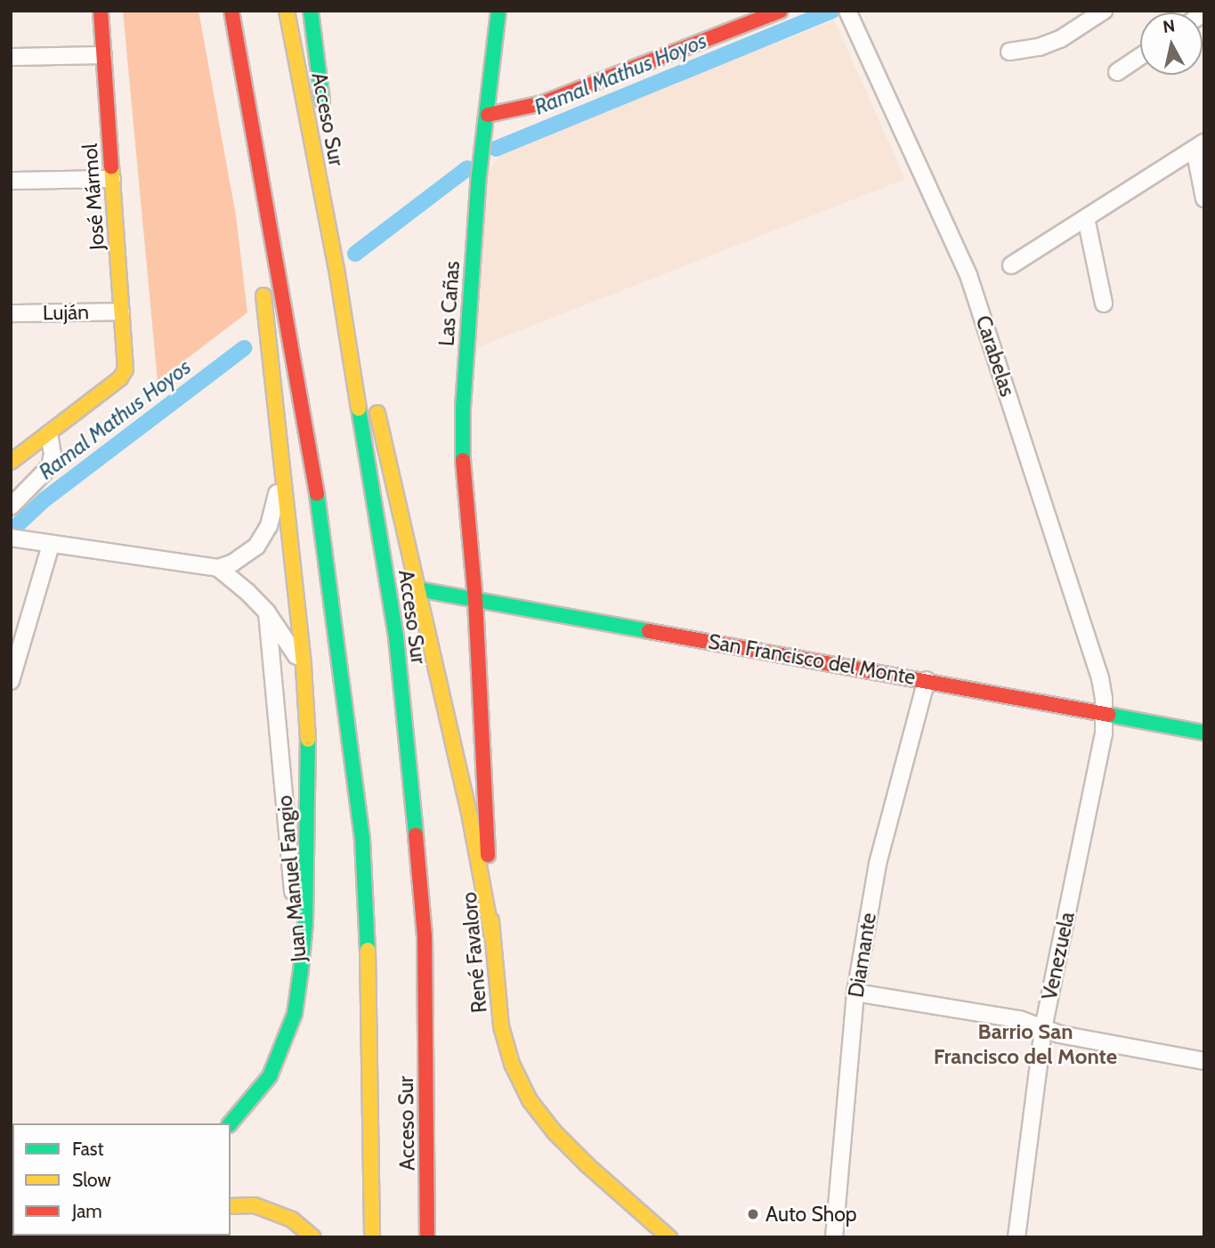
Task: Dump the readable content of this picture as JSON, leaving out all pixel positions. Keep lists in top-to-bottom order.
{
  "streets": {
    "main road": [
      "Acceso Sur",
      "José Mármol",
      "Las Cañas",
      "San Francisco del Monte",
      "Juan Manuel Fangio",
      "René Favaloro"
    ],
    "street": [
      "Luján",
      "Carabelas",
      "Diamante",
      "Venezuela"
    ]
  },
  "crossings": [
    ["José Mármol", "Luján"],
    ["Las Cañas", "San Francisco del Monte"],
    ["Las Cañas", "René Favaloro"],
    ["Carabelas", "San Francisco del Monte"],
    ["Carabelas", "Venezuela"],
    ["San Francisco del Monte", "René Favaloro"],
    ["San Francisco del Monte", "Diamante"],
    ["San Francisco del Monte", "Venezuela"]
  ],
  "districts": ["Barrio San Francisco del Monte"],
  "water": ["Ramal Mathus Hoyos"],
  "places": ["Auto Shop"],
  "legend": ["Fast", "Slow", "Jam"],
  "north": "top"
}
